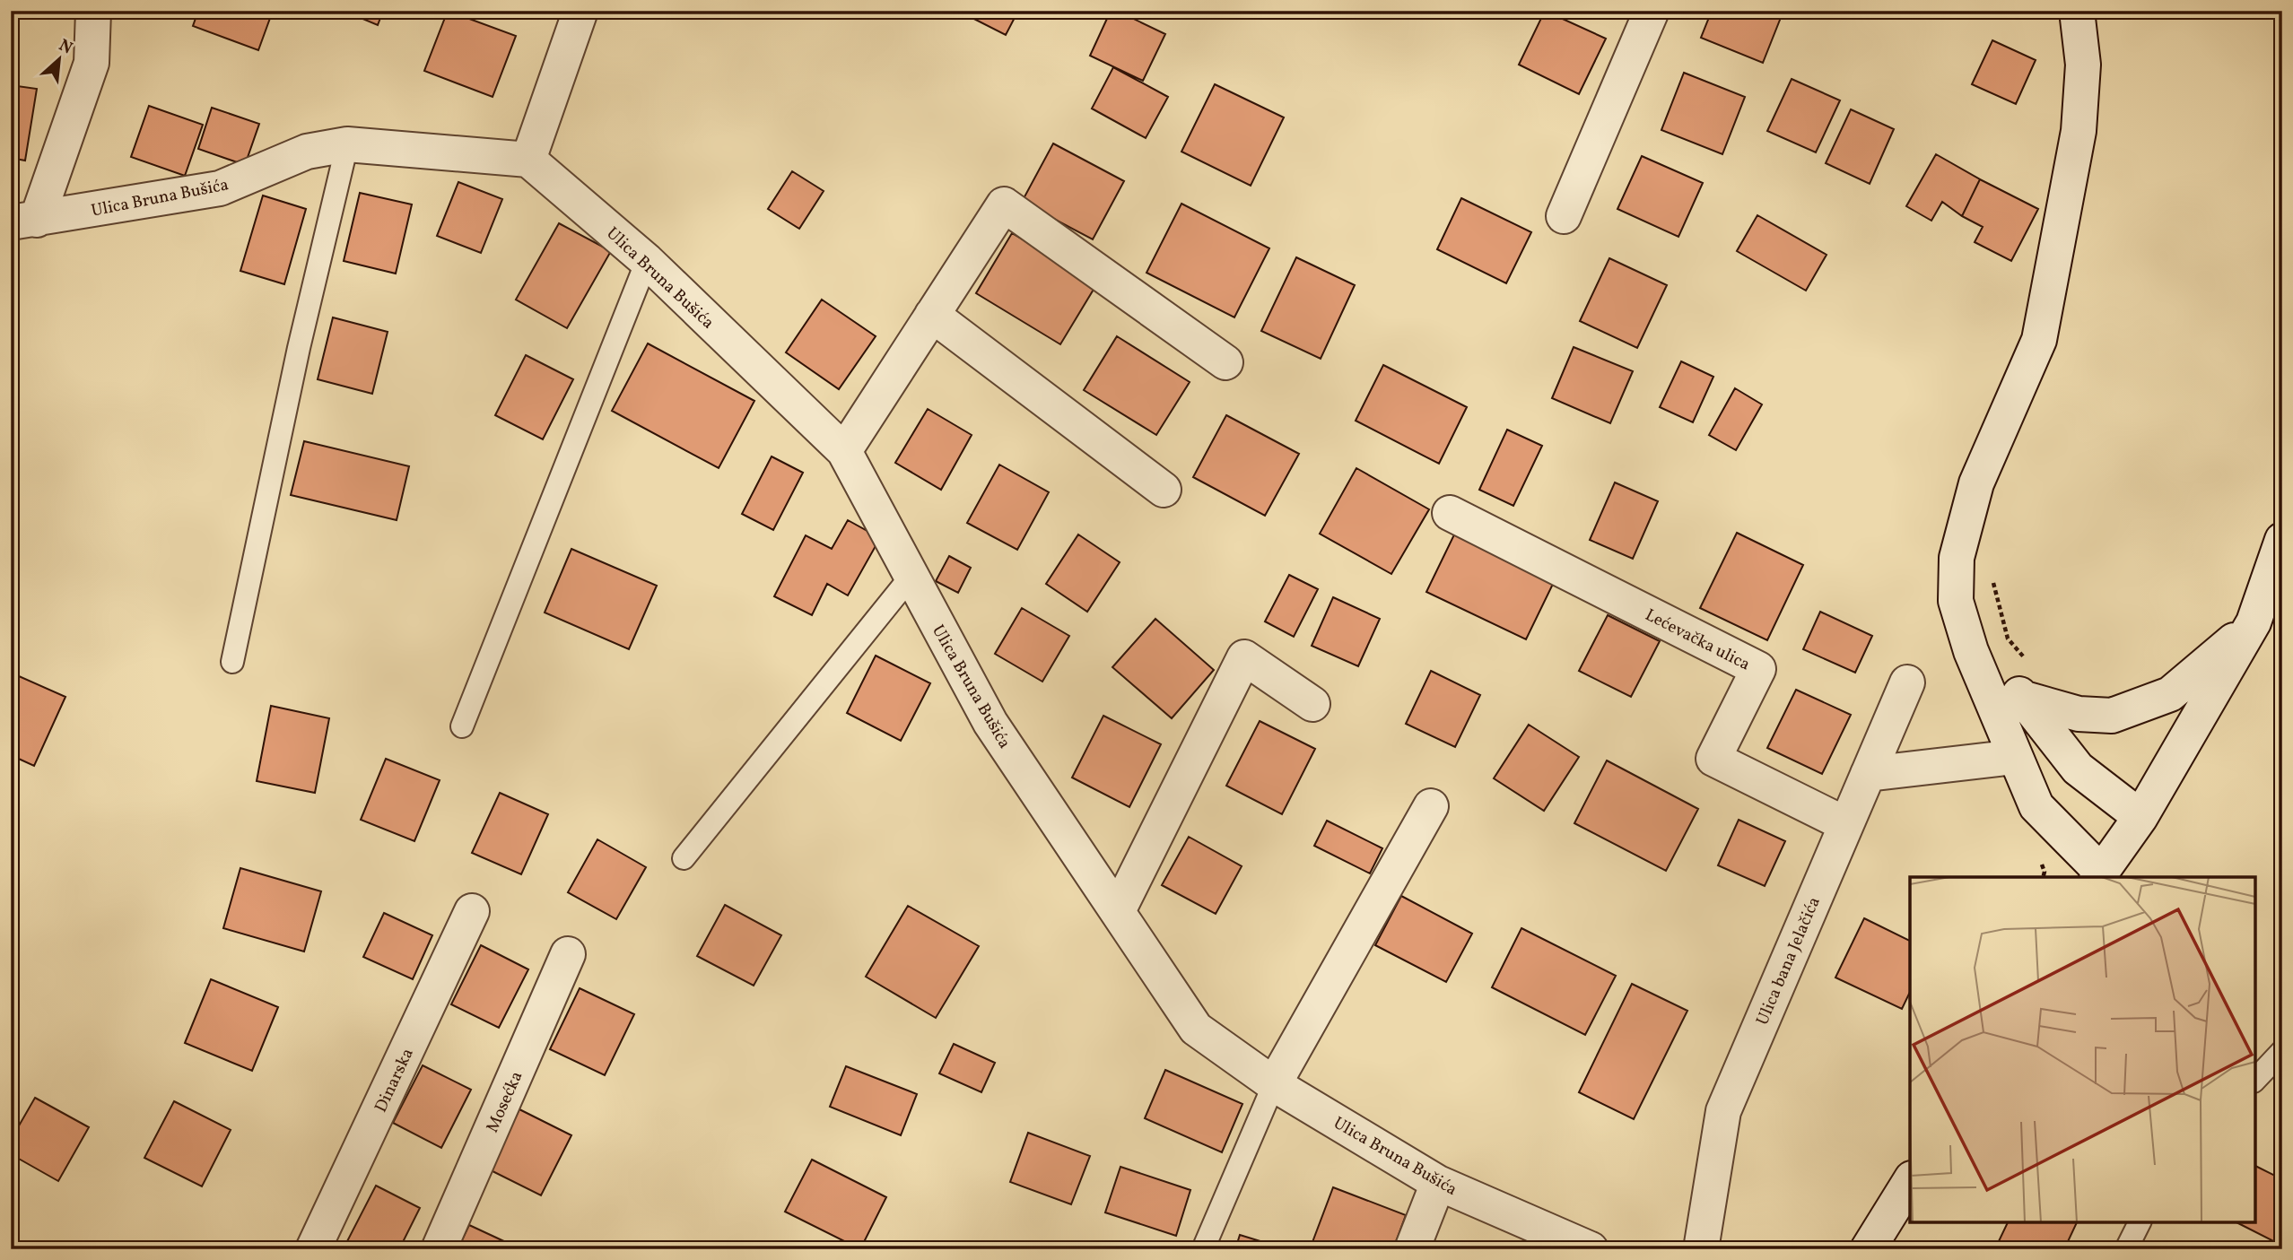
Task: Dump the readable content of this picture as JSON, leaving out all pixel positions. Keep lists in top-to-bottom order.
{
  "streets": {
    "street": [
      "Ulica Bruna Bušića",
      "Lećevačka ulica",
      "Ulica bana Jelačića",
      "Dinarska",
      "Mosećka"
    ]
  },
  "crossings": [
    ["Lećevačka ulica", "Ulica bana Jelačića"]
  ],
  "north": "top right"
}
